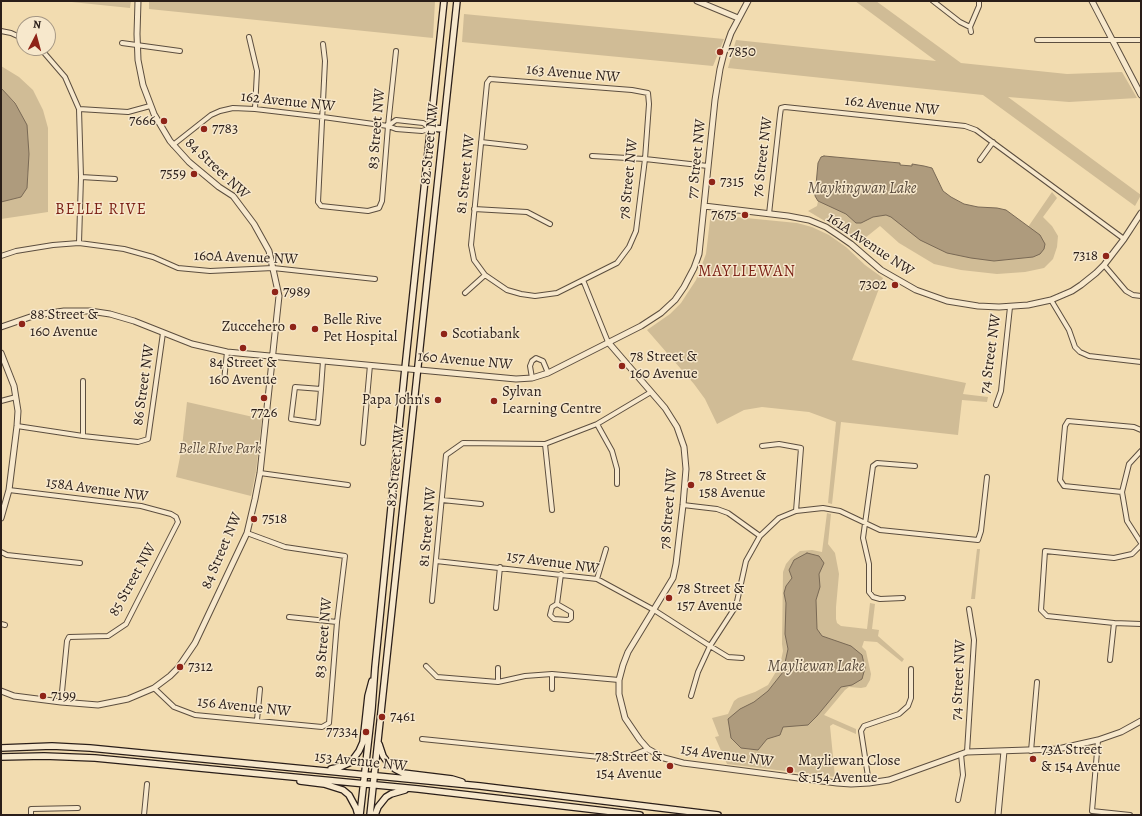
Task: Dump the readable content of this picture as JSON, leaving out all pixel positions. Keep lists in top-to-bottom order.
{
  "streets": {
    "main road": ["82 Street NW", "153 Avenue NW"],
    "street": [
      "163 Avenue NW",
      "162 Avenue NW",
      "83 Street NW",
      "76 Street NW",
      "77 Street NW",
      "84 Street NW",
      "81 Street NW",
      "78 Street NW",
      "161A Avenue NW",
      "160A Avenue NW",
      "74 Street NW",
      "160 Avenue NW",
      "86 Street NW",
      "158A Avenue NW",
      "157 Avenue NW",
      "85 Street NW",
      "156 Avenue NW",
      "154 Avenue NW"
    ]
  },
  "crossings": [
    ["163 Avenue NW", "81 Street NW"],
    ["163 Avenue NW", "78 Street NW"],
    ["162 Avenue NW", "83 Street NW"],
    ["162 Avenue NW", "82 Street NW"],
    ["162 Avenue NW", "76 Street NW"],
    ["162 Avenue NW", "84 Street NW"],
    ["162 Avenue NW", "161A Avenue NW"],
    ["83 Street NW", "84 Street NW"],
    ["83 Street NW", "156 Avenue NW"],
    ["82 Street NW", "160 Avenue NW"],
    ["82 Street NW", "153 Avenue NW"],
    ["76 Street NW", "161A Avenue NW"],
    ["77 Street NW", "161A Avenue NW"],
    ["77 Street NW", "160 Avenue NW"],
    ["84 Street NW", "160A Avenue NW"],
    ["84 Street NW", "160 Avenue NW"],
    ["84 Street NW", "156 Avenue NW"],
    ["81 Street NW", "157 Avenue NW"],
    ["78 Street NW", "160 Avenue NW"],
    ["78 Street NW", "157 Avenue NW"],
    ["78 Street NW", "154 Avenue NW"],
    ["161A Avenue NW", "74 Street NW"],
    ["74 Street NW", "154 Avenue NW"],
    ["160 Avenue NW", "86 Street NW"],
    ["158A Avenue NW", "85 Street NW"]
  ],
  "districts": ["BELLE RIVE", "MAYLIEWAN"],
  "water": ["Maykingwan Lake", "Mayliewan Lake"],
  "parks": ["Belle RIve Park"],
  "places": [
    "7850",
    "7666",
    "7783",
    "7559",
    "7315",
    "7675",
    "7318",
    "7302",
    "7989",
    "88 Street & 160 Avenue",
    "Zuccehero",
    "Belle Rive Pet Hospital",
    "Scotiabank",
    "84 Street & 160 Avenue",
    "78 Street & 160 Avenue",
    "7726",
    "Papa John's",
    "Sylvan Learning Centre",
    "78 Street & 158 Avenue",
    "7518",
    "78 Street & 157 Avenue",
    "7312",
    "7199",
    "7461",
    "77334",
    "73A Street & 154 Avenue",
    "78 Street & 154 Avenue",
    "Mayliewan Close & 154 Avenue"
  ],
  "north": "top"
}
